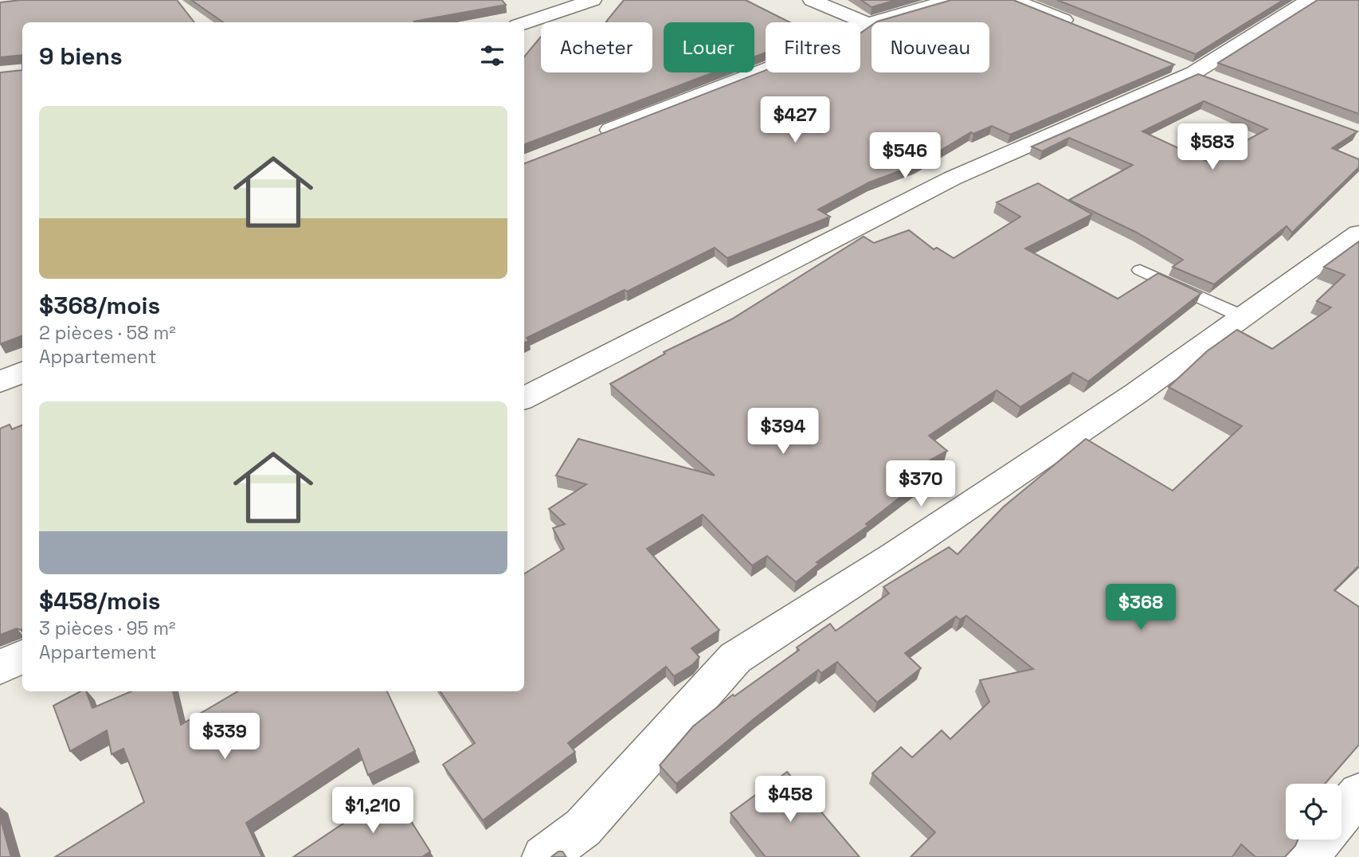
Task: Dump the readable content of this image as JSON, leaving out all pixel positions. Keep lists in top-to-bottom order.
{
  "page": {
    "chip": [
      "Acheter",
      "Louer",
      "Filtres",
      "Nouveau"
    ],
    "heading": "9 biens",
    "list": [
      {
        "name": "$368/mois",
        "note": "2 pièces · 58 m² · Appartement"
      },
      {
        "name": "$458/mois",
        "note": "3 pièces · 95 m² · Appartement"
      }
    ],
    "price": [
      "$427",
      "$583",
      "$546",
      "$394",
      "$370",
      "$368",
      "$339",
      "$458",
      "$1,210"
    ]
  }
}
